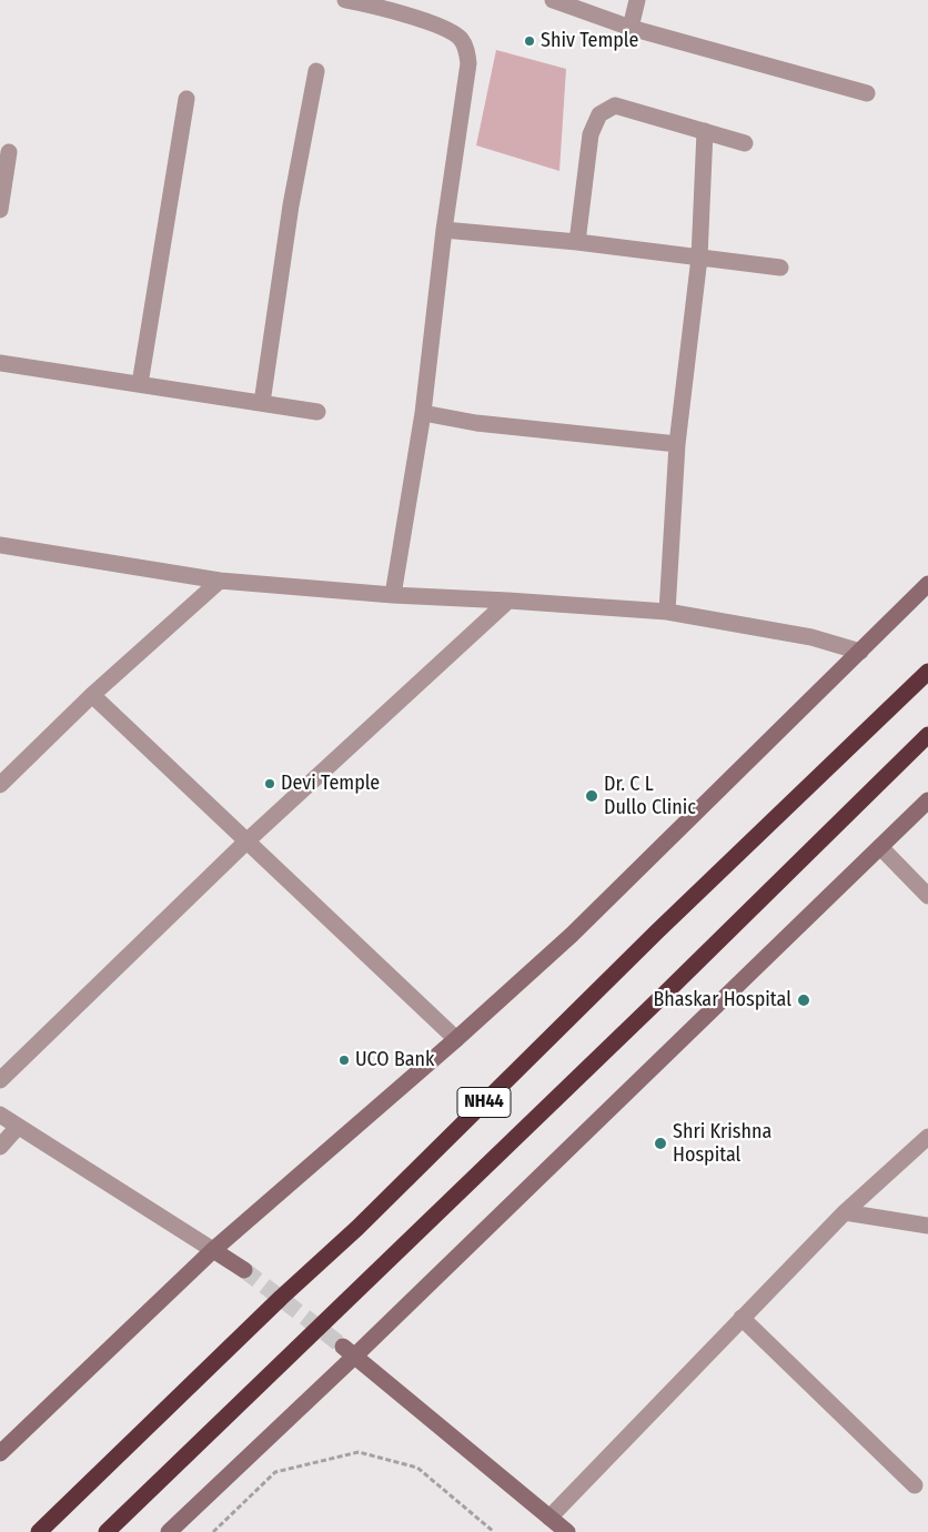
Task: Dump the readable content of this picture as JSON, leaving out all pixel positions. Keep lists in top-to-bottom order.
{
  "streets": {
    "highway": ["NH44"]
  },
  "places": [
    "Shiv Temple",
    "Devi Temple",
    "Dr. C L Dullo Clinic",
    "Bhaskar Hospital",
    "UCO Bank",
    "Shri Krishna Hospital"
  ]
}
